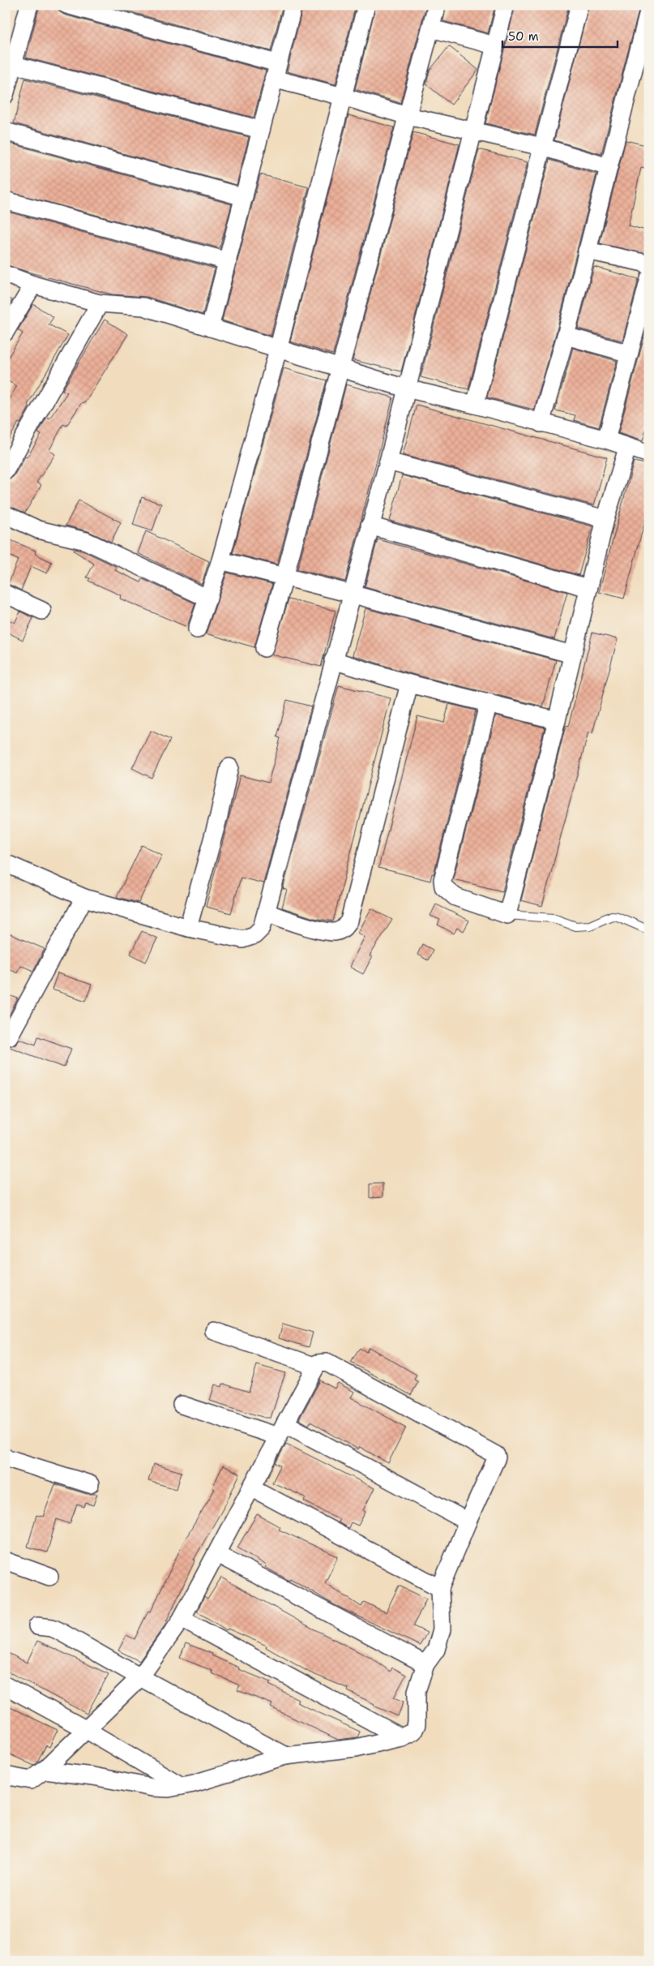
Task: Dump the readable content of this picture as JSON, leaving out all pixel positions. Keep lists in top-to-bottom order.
{
  "scale_bar": "50 m"
}
